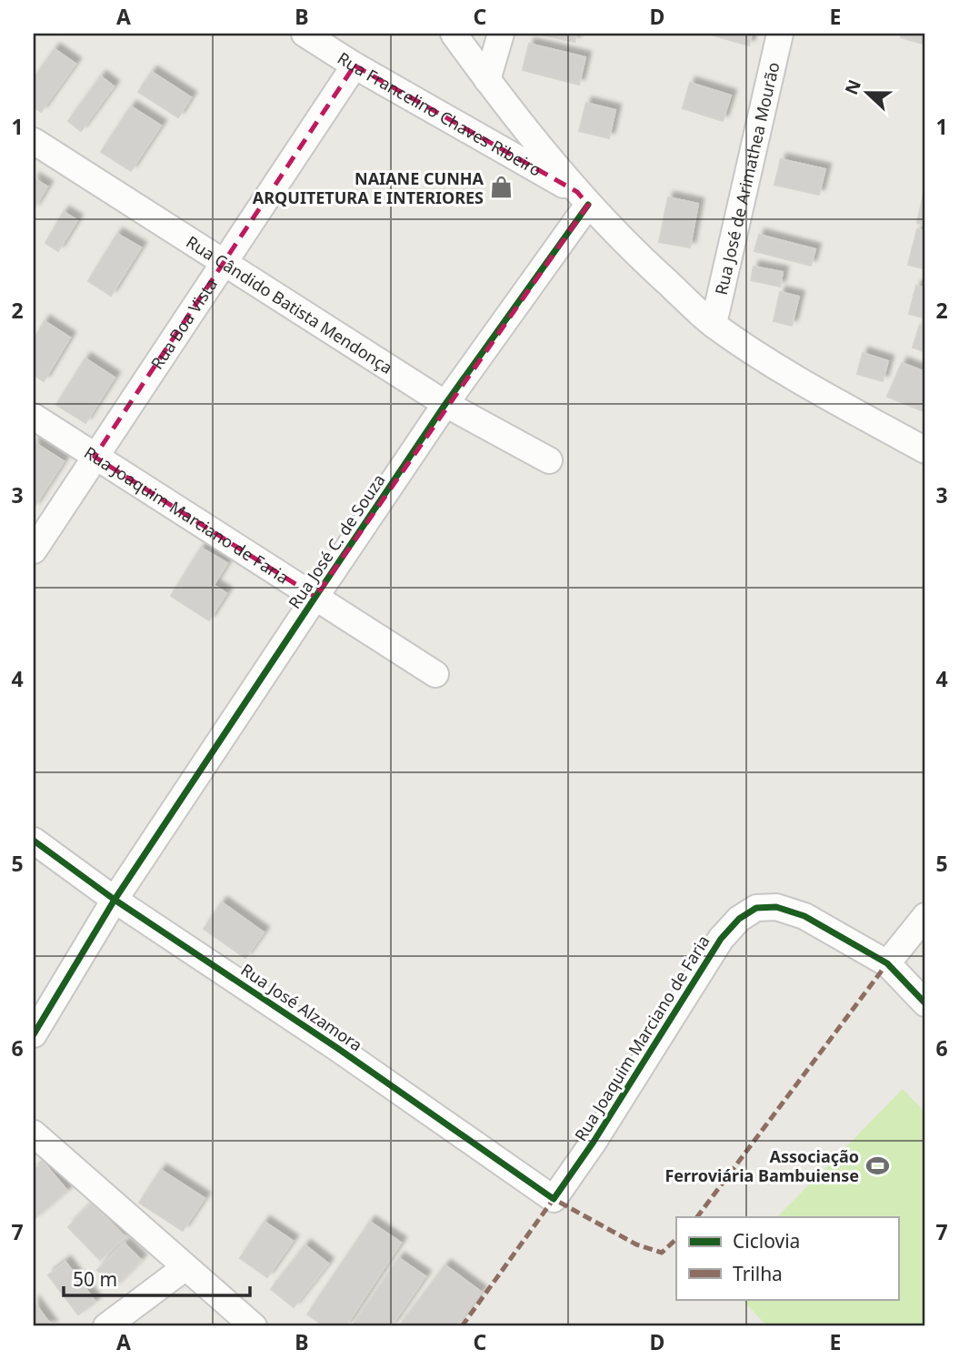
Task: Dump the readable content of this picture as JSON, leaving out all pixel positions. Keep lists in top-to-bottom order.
{
  "streets": {
    "street": [
      "Rua Francelino Chaves Ribeiro",
      "Rua José de Arimathea Mourão",
      "Rua Cândido Batista Mendonça",
      "Rua Boa Vista",
      "Rua Joaquim Marciano de Faria",
      "Rua José C. de Souza",
      "Rua José Alzamora"
    ]
  },
  "crossings": [
    ["Rua Francelino Chaves Ribeiro", "Rua Boa Vista"],
    ["Rua Francelino Chaves Ribeiro", "Rua José C. de Souza"],
    ["Rua Cândido Batista Mendonça", "Rua Boa Vista"],
    ["Rua Cândido Batista Mendonça", "Rua José C. de Souza"],
    ["Rua Boa Vista", "Rua Joaquim Marciano de Faria"],
    ["Rua Joaquim Marciano de Faria", "Rua José C. de Souza"],
    ["Rua Joaquim Marciano de Faria", "Rua José Alzamora"],
    ["Rua José C. de Souza", "Rua José Alzamora"]
  ],
  "places": {
    "shop": ["NAIANE CUNHA ARQUITETURA E INTERIORES"],
    "sports": ["Associação Ferroviária Bambuiense"]
  },
  "legend": ["Ciclovia", "Trilha"],
  "scale_bar": "50 m",
  "north": "left",
  "grid": {
    "columns": [
      "A",
      "B",
      "C",
      "D",
      "E"
    ],
    "rows": [
      "1",
      "2",
      "3",
      "4",
      "5",
      "6",
      "7"
    ]
  }
}
